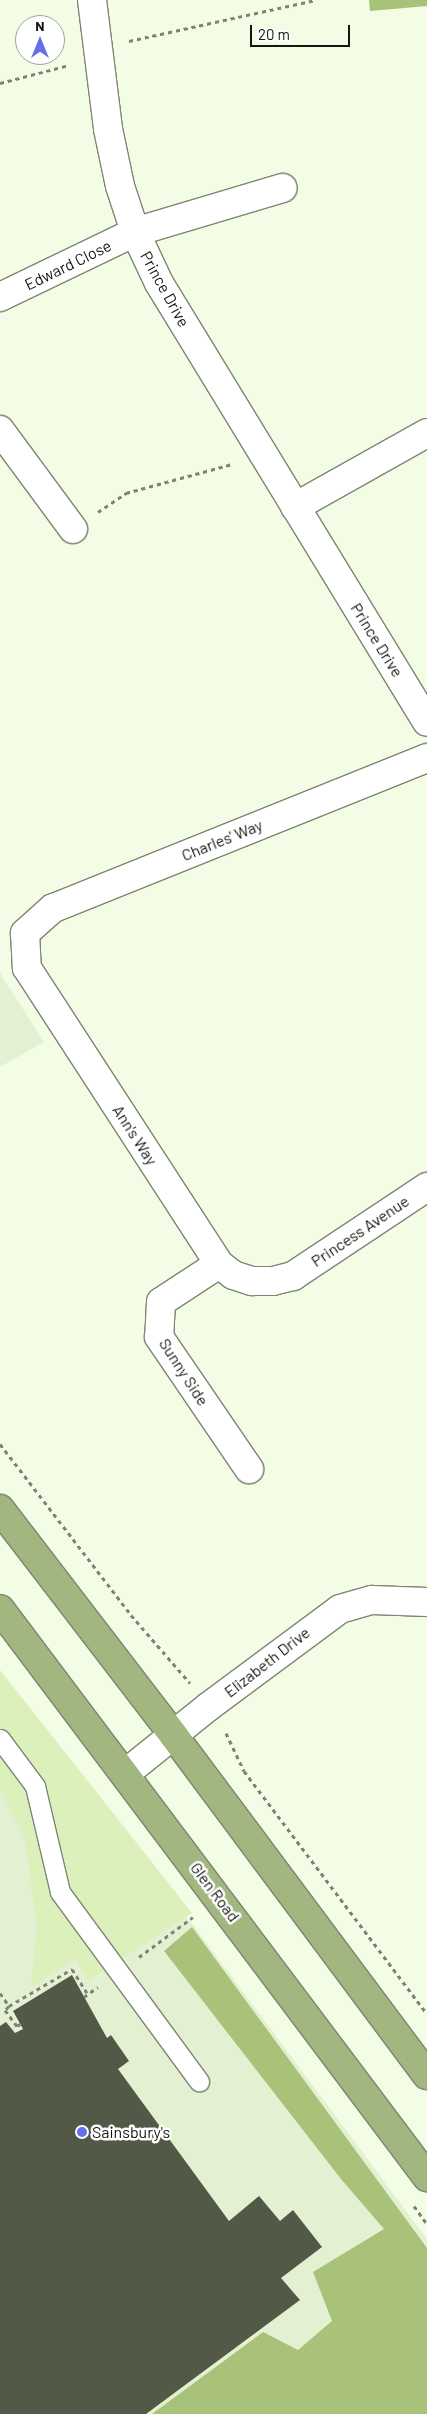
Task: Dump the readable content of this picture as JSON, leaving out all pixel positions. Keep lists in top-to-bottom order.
{
  "streets": {
    "highway": ["Glen Road"],
    "street": [
      "Edward Close",
      "Prince Drive",
      "Charles' Way",
      "Ann's Way",
      "Princess Avenue",
      "Sunny Side",
      "Elizabeth Drive"
    ]
  },
  "crossings": [
    ["Edward Close", "Prince Drive"],
    ["Charles' Way", "Ann's Way"],
    ["Ann's Way", "Princess Avenue"],
    ["Ann's Way", "Sunny Side"],
    ["Elizabeth Drive", "Glen Road"]
  ],
  "places": ["Sainsbury's"],
  "scale_bar": "20 m",
  "north": "top"
}
